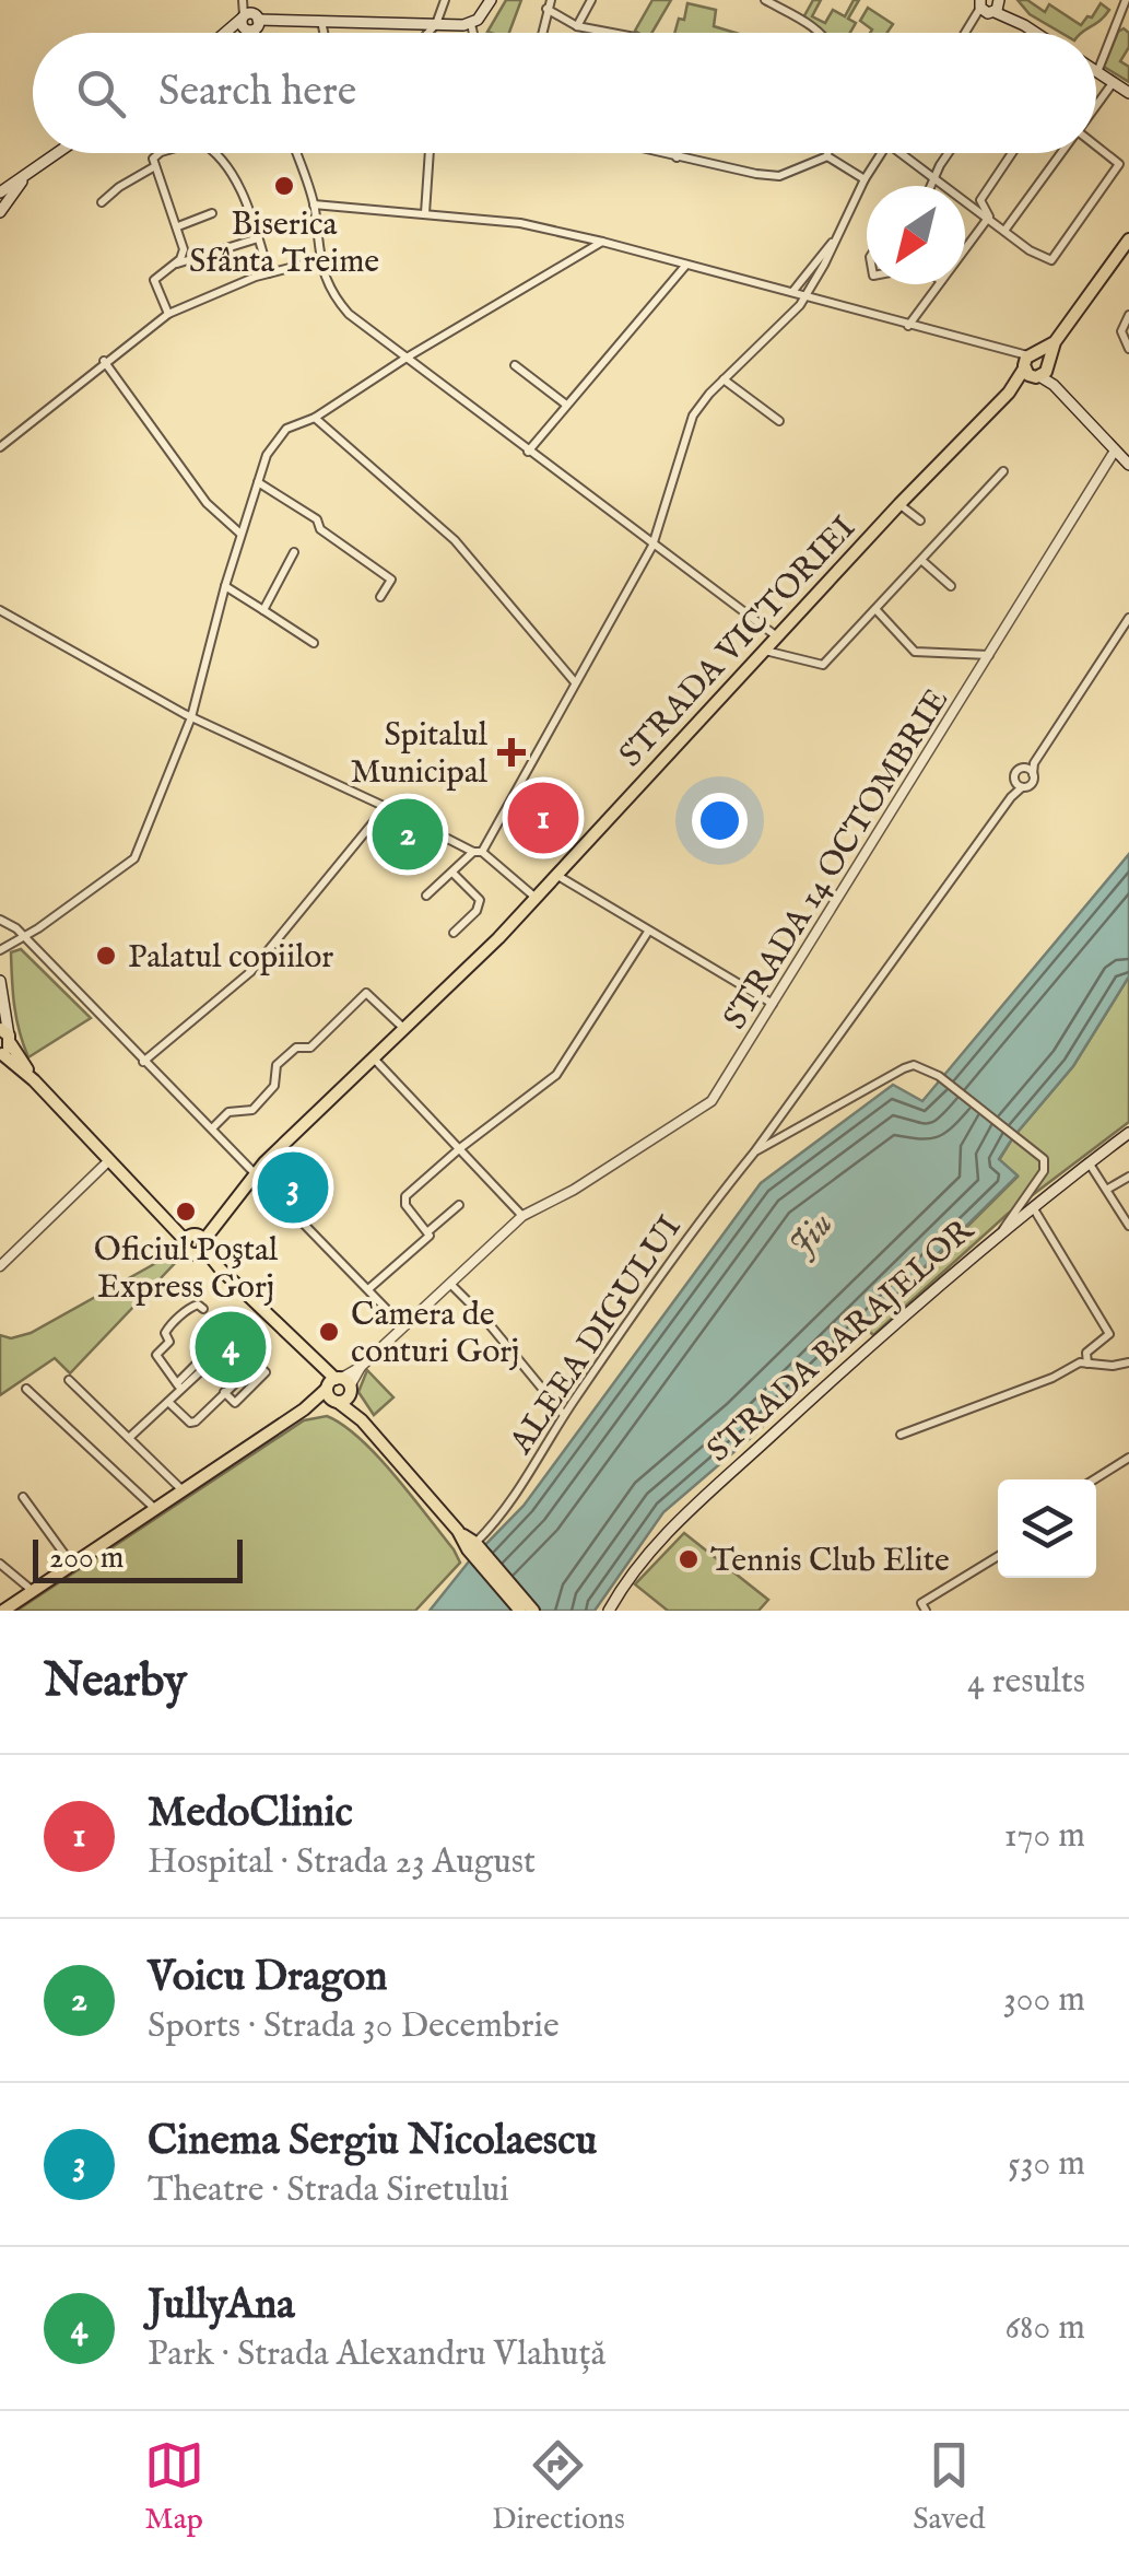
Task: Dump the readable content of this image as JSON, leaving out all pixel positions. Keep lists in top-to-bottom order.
{
  "streets": {
    "main road": ["STRADA VICTORIEI", "STRADA BARAJELOR"],
    "street": ["STRADA 14 OCTOMBRIE", "ALEEA DIGULUI"]
  },
  "crossings": [
    ["ALEEA DIGULUI", "STRADA BARAJELOR"]
  ],
  "water": ["Jiu"],
  "places": {
    "other": [
      "Biserica Sfânta Treime",
      "Palatul copiilor",
      "Oficiul Poştal Express Gorj",
      "Camera de conturi Gorj",
      "Tennis Club Elite"
    ],
    "health": ["Spitalul Municipal"]
  },
  "scale_bar": "200 m",
  "north": "bottom left",
  "page": {
    "search": "Search here",
    "pins": [
      "1",
      "2",
      "3",
      "4"
    ],
    "scale": "200 m",
    "heading": ["Nearby", "4 results"],
    "list": [
      {
        "mark": "1",
        "name": "MedoClinic",
        "note": "Hospital · Strada 23 August",
        "value": "170 m"
      },
      {
        "mark": "2",
        "name": "Voicu Dragon",
        "note": "Sports · Strada 30 Decembrie",
        "value": "300 m"
      },
      {
        "mark": "3",
        "name": "Cinema Sergiu Nicolaescu",
        "note": "Theatre · Strada Siretului",
        "value": "530 m"
      },
      {
        "mark": "4",
        "name": "JullyAna",
        "note": "Park · Strada Alexandru Vlahuță",
        "value": "680 m"
      }
    ],
    "nav": ["Map", "Directions", "Saved"]
  }
}
